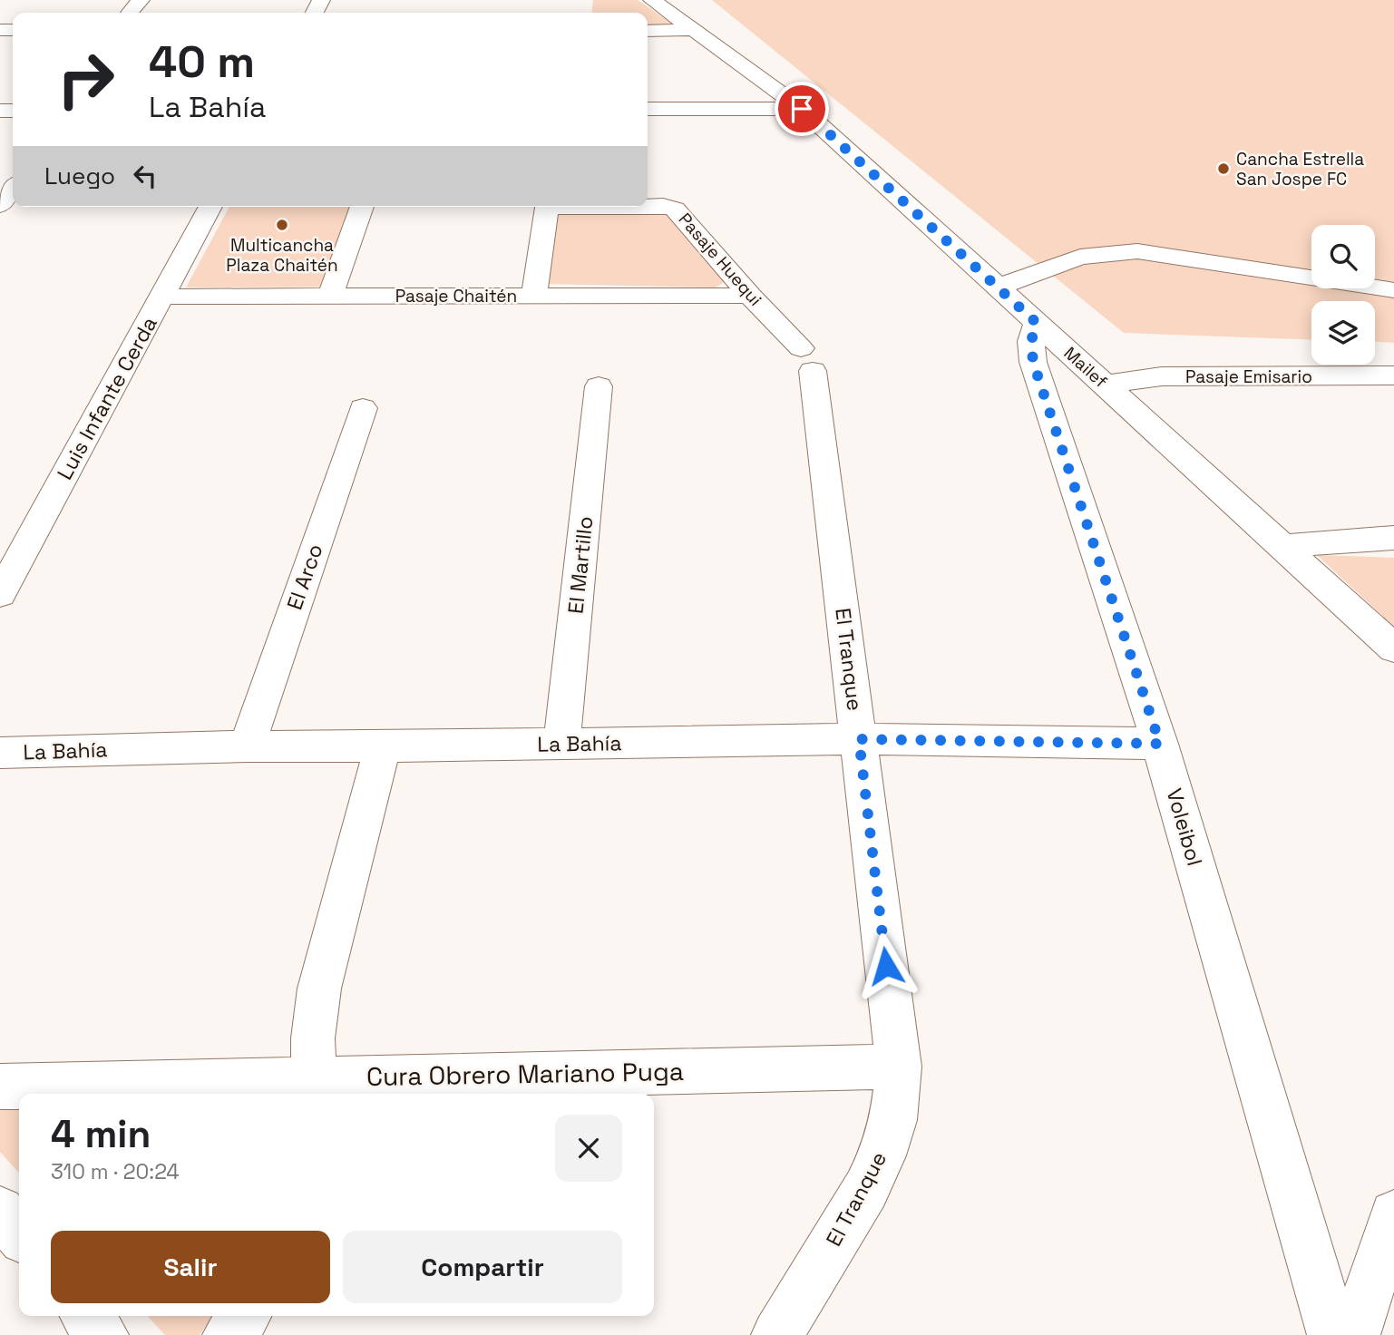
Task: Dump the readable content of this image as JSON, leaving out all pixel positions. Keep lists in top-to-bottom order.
{
  "streets": {
    "street": [
      "Pasaje Huequi",
      "Pasaje Chaitén",
      "Mailef",
      "Pasaje Emisario",
      "Luis Infante Cerda",
      "El Martillo",
      "El Arco",
      "El Tranque",
      "La Bahía",
      "Voleibol",
      "Cura Obrero Mariano Puga"
    ]
  },
  "crossings": [
    ["Pasaje Huequi", "Pasaje Chaitén"],
    ["Pasaje Huequi", "El Tranque"],
    ["Pasaje Chaitén", "Luis Infante Cerda"],
    ["Mailef", "Pasaje Emisario"],
    ["Mailef", "Voleibol"],
    ["El Martillo", "La Bahía"],
    ["El Arco", "La Bahía"],
    ["El Tranque", "La Bahía"],
    ["El Tranque", "Cura Obrero Mariano Puga"],
    ["La Bahía", "Voleibol"]
  ],
  "places": ["Cancha Estrella San Jospe FC", "Multicancha Plaza Chaitén"],
  "page": {
    "turn": ["40 m", "La Bahía"],
    "then": "Luego",
    "heading": ["4 min", "310 m · 20:24"],
    "buttons": ["Salir", "Compartir"]
  }
}
